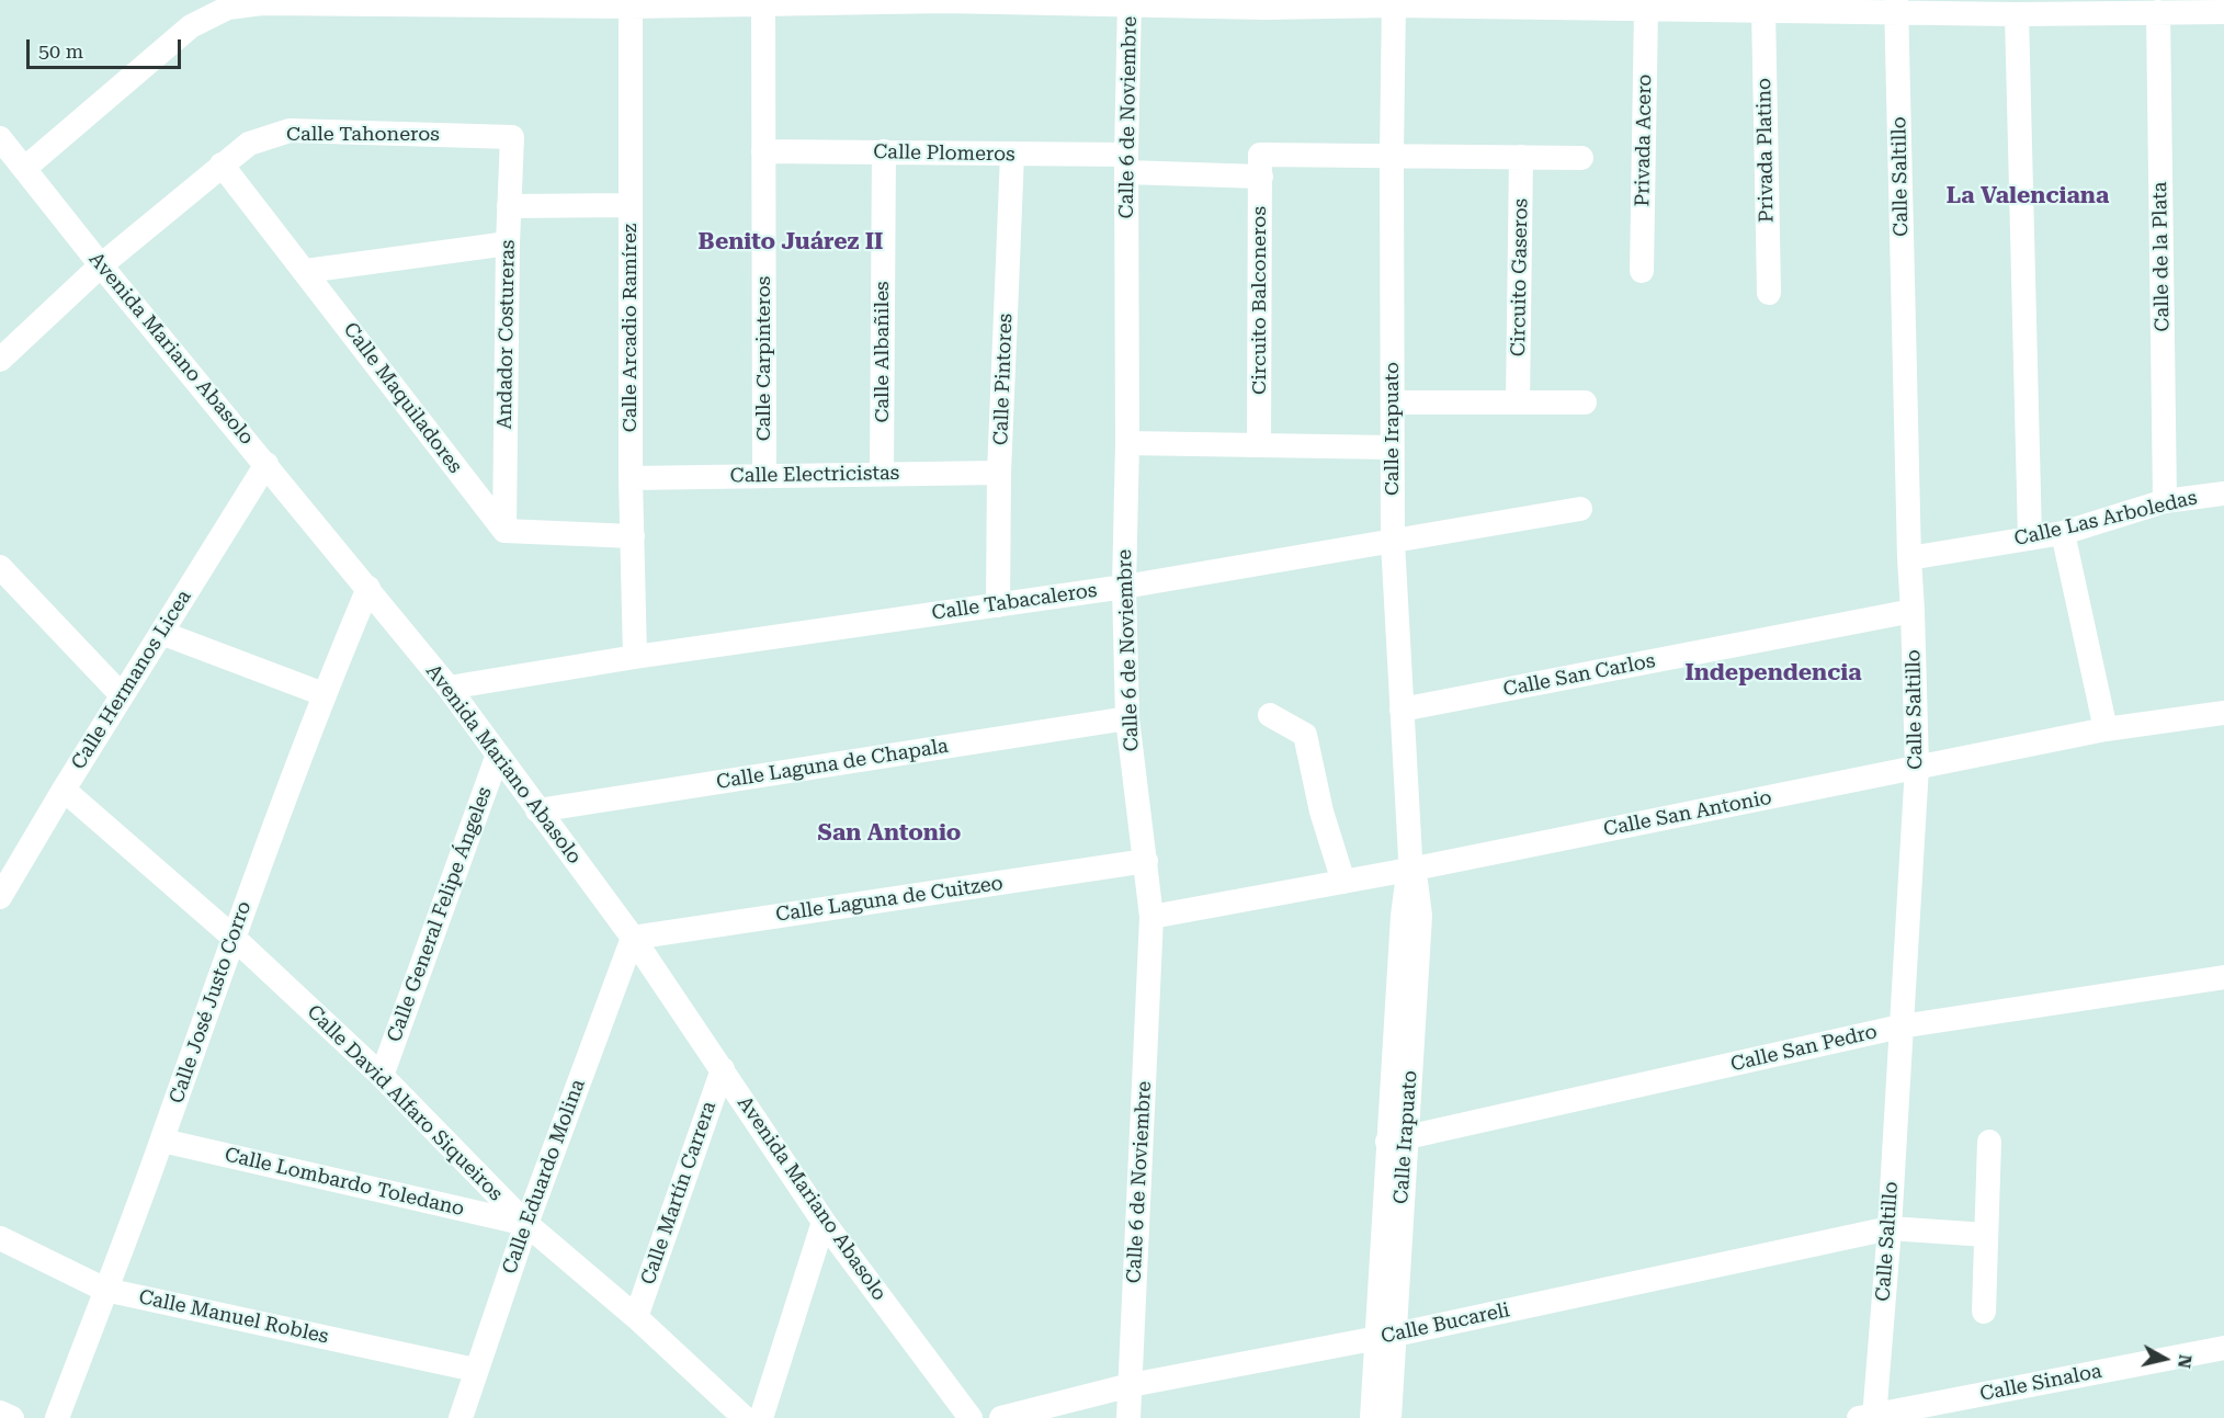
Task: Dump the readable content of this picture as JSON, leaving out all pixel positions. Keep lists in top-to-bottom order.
{
  "streets": {
    "street": [
      "Calle 6 de Noviembre",
      "Calle Tahoneros",
      "Privada Acero",
      "Privada Platino",
      "Calle Plomeros",
      "Calle Saltillo",
      "Calle de la Plata",
      "Circuito Gaseros",
      "Circuito Balconeros",
      "Calle Arcadio Ramírez",
      "Andador Costureras",
      "Avenida Mariano Abasolo",
      "Calle Albañiles",
      "Calle Carpinteros",
      "Calle Pintores",
      "Calle Maquiladores",
      "Calle Irapuato",
      "Calle Electricistas",
      "Calle Las Arboledas",
      "Calle Tabacaleros",
      "Calle San Carlos",
      "Calle Hermanos Licea",
      "Calle Laguna de Chapala",
      "Calle San Antonio",
      "Calle Laguna de Cuitzeo",
      "Calle General Felipe Ángeles",
      "Calle José Justo Corro",
      "Calle San Pedro",
      "Calle David Alfaro Siqueiros",
      "Calle Eduardo Molina",
      "Calle Lombardo Toledano",
      "Calle Martín Carrera",
      "Calle Manuel Robles",
      "Calle Bucareli",
      "Calle Sinaloa"
    ]
  },
  "crossings": [
    ["Calle 6 de Noviembre", "Calle Plomeros"],
    ["Calle 6 de Noviembre", "Calle Tabacaleros"],
    ["Calle 6 de Noviembre", "Calle Laguna de Chapala"],
    ["Calle 6 de Noviembre", "Calle San Antonio"],
    ["Calle 6 de Noviembre", "Calle Laguna de Cuitzeo"],
    ["Calle 6 de Noviembre", "Calle Bucareli"],
    ["Calle Tahoneros", "Andador Costureras"],
    ["Calle Tahoneros", "Avenida Mariano Abasolo"],
    ["Calle Tahoneros", "Calle Maquiladores"],
    ["Calle Plomeros", "Circuito Balconeros"],
    ["Calle Plomeros", "Calle Albañiles"],
    ["Calle Plomeros", "Calle Carpinteros"],
    ["Calle Plomeros", "Calle Pintores"],
    ["Calle Saltillo", "Calle Las Arboledas"],
    ["Calle Saltillo", "Calle San Carlos"],
    ["Calle Saltillo", "Calle San Antonio"],
    ["Calle Saltillo", "Calle San Pedro"],
    ["Calle Saltillo", "Calle Bucareli"],
    ["Calle Saltillo", "Calle Sinaloa"],
    ["Calle de la Plata", "Calle Las Arboledas"],
    ["Circuito Balconeros", "Calle Irapuato"],
    ["Calle Arcadio Ramírez", "Calle Electricistas"],
    ["Calle Arcadio Ramírez", "Calle Tabacaleros"],
    ["Andador Costureras", "Calle Maquiladores"],
    ["Avenida Mariano Abasolo", "Calle Tabacaleros"],
    ["Avenida Mariano Abasolo", "Calle Hermanos Licea"],
    ["Avenida Mariano Abasolo", "Calle Laguna de Chapala"],
    ["Avenida Mariano Abasolo", "Calle Laguna de Cuitzeo"],
    ["Avenida Mariano Abasolo", "Calle General Felipe Ángeles"],
    ["Avenida Mariano Abasolo", "Calle José Justo Corro"],
    ["Avenida Mariano Abasolo", "Calle Eduardo Molina"],
    ["Avenida Mariano Abasolo", "Calle Martín Carrera"],
    ["Calle Albañiles", "Calle Electricistas"],
    ["Calle Carpinteros", "Calle Electricistas"],
    ["Calle Pintores", "Calle Electricistas"],
    ["Calle Pintores", "Calle Tabacaleros"],
    ["Calle Irapuato", "Calle Tabacaleros"],
    ["Calle Irapuato", "Calle San Carlos"],
    ["Calle Irapuato", "Calle San Antonio"],
    ["Calle Irapuato", "Calle San Pedro"],
    ["Calle Irapuato", "Calle Bucareli"],
    ["Calle Hermanos Licea", "Calle David Alfaro Siqueiros"],
    ["Calle Laguna de Cuitzeo", "Calle Eduardo Molina"],
    ["Calle General Felipe Ángeles", "Calle David Alfaro Siqueiros"],
    ["Calle José Justo Corro", "Calle David Alfaro Siqueiros"],
    ["Calle José Justo Corro", "Calle Lombardo Toledano"],
    ["Calle José Justo Corro", "Calle Manuel Robles"],
    ["Calle David Alfaro Siqueiros", "Calle Eduardo Molina"],
    ["Calle David Alfaro Siqueiros", "Calle Lombardo Toledano"],
    ["Calle David Alfaro Siqueiros", "Calle Martín Carrera"],
    ["Calle Eduardo Molina", "Calle Lombardo Toledano"],
    ["Calle Eduardo Molina", "Calle Manuel Robles"]
  ],
  "districts": [
    "La Valenciana",
    "Benito Juárez II",
    "Independencia",
    "San Antonio"
  ],
  "scale_bar": "50 m",
  "north": "right"
}
